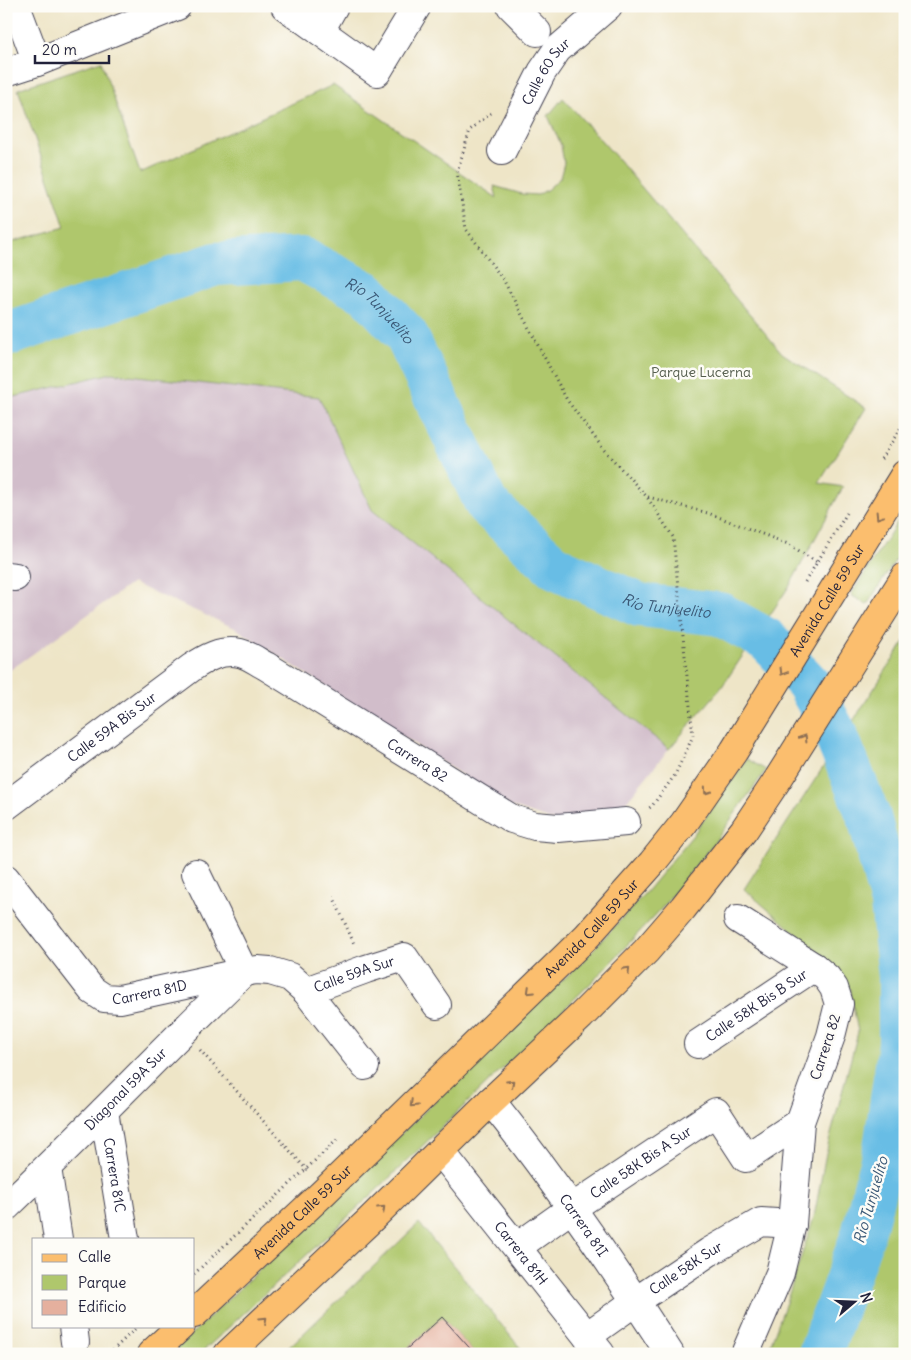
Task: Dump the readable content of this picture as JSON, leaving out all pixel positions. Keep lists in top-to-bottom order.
{
  "streets": {
    "main road": ["Avenida Calle 59 Sur"],
    "street": [
      "Calle 60 Sur",
      "Calle 59A Bis Sur",
      "Carrera 82",
      "Calle 59A Sur",
      "Carrera 81D",
      "Calle 58K Bis B Sur",
      "Diagonal 59A Sur",
      "Calle 58K Bis A Sur",
      "Carrera 81C",
      "Carrera 81I",
      "Carrera 81H",
      "Calle 58K Sur"
    ]
  },
  "crossings": [
    ["Calle 59A Bis Sur", "Carrera 82"],
    ["Carrera 82", "Calle 58K Bis B Sur"],
    ["Carrera 82", "Calle 58K Bis A Sur"],
    ["Carrera 82", "Calle 58K Sur"],
    ["Carrera 81D", "Diagonal 59A Sur"],
    ["Diagonal 59A Sur", "Carrera 81C"],
    ["Calle 58K Bis A Sur", "Carrera 81I"],
    ["Calle 58K Bis A Sur", "Carrera 81H"],
    ["Carrera 81I", "Calle 58K Sur"],
    ["Carrera 81H", "Calle 58K Sur"]
  ],
  "water": ["Río Tunjuelito"],
  "parks": ["Parque Lucerna"],
  "legend": ["Calle", "Parque", "Edificio"],
  "scale_bar": "20 m",
  "north": "right"
}
